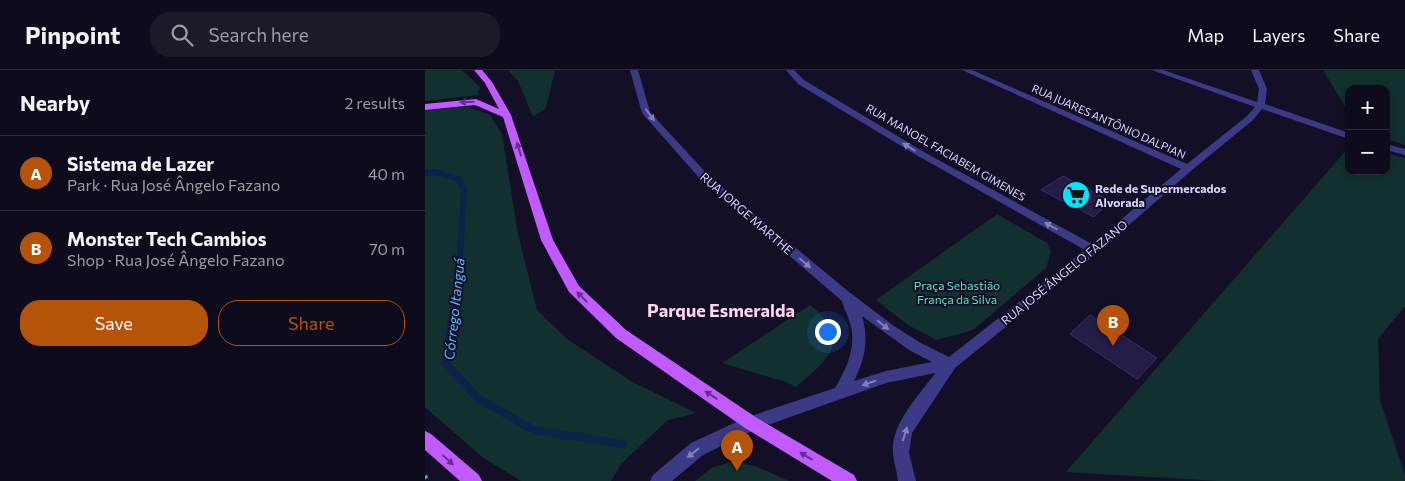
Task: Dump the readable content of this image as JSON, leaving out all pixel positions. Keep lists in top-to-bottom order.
{
  "streets": {
    "street": [
      "RUA JUARES ANTÔNIO DALPIAN",
      "RUA MANOEL FACIABEM GIMENES",
      "RUA JORGE MARTHE",
      "RUA JOSÉ ÂNGELO FAZANO"
    ]
  },
  "crossings": [
    ["RUA JUARES ANTÔNIO DALPIAN", "RUA JOSÉ ÂNGELO FAZANO"],
    ["RUA MANOEL FACIABEM GIMENES", "RUA JOSÉ ÂNGELO FAZANO"],
    ["RUA JORGE MARTHE", "RUA JOSÉ ÂNGELO FAZANO"]
  ],
  "one_way": ["RUA MANOEL FACIABEM GIMENES", "RUA JORGE MARTHE"],
  "districts": ["Parque Esmeralda"],
  "water": ["Córrego Itanguá"],
  "parks": ["Praça Sebastião França da Silva"],
  "places": {
    "supermarket": ["Rede de Supermercados Alvorada"]
  },
  "page": {
    "header": "Pinpoint",
    "search": "Search here",
    "nav": ["Map", "Layers", "Share"],
    "heading": ["Nearby", "2 results"],
    "map_buttons": ["+", "−"],
    "list": [
      {
        "mark": "A",
        "name": "Sistema de Lazer",
        "note": "Park · Rua José Ângelo Fazano",
        "value": "40 m"
      },
      {
        "mark": "B",
        "name": "Monster Tech Cambios",
        "note": "Shop · Rua José Ângelo Fazano",
        "value": "70 m"
      }
    ],
    "buttons": ["Save", "Share"],
    "pins": ["B", "A"]
  }
}
